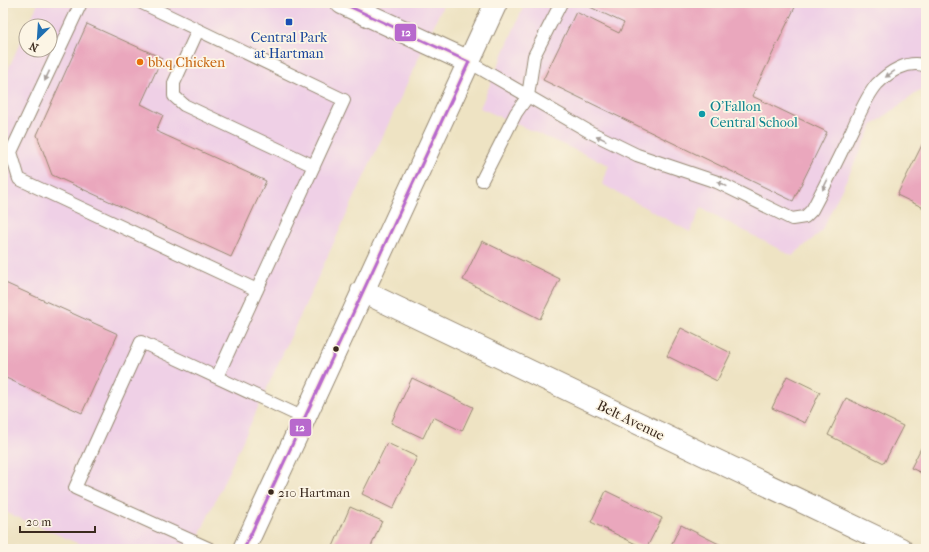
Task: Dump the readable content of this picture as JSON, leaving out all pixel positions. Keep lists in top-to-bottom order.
{
  "streets": {
    "street": ["Belt Avenue"]
  },
  "places": {
    "transit": ["Central Park at Hartman"],
    "other": ["bb.q Chicken", "O'Fallon Central School", "210 Hartman"]
  },
  "lines": ["transit line 12"],
  "scale_bar": "20 m",
  "north": "bottom left"
}
